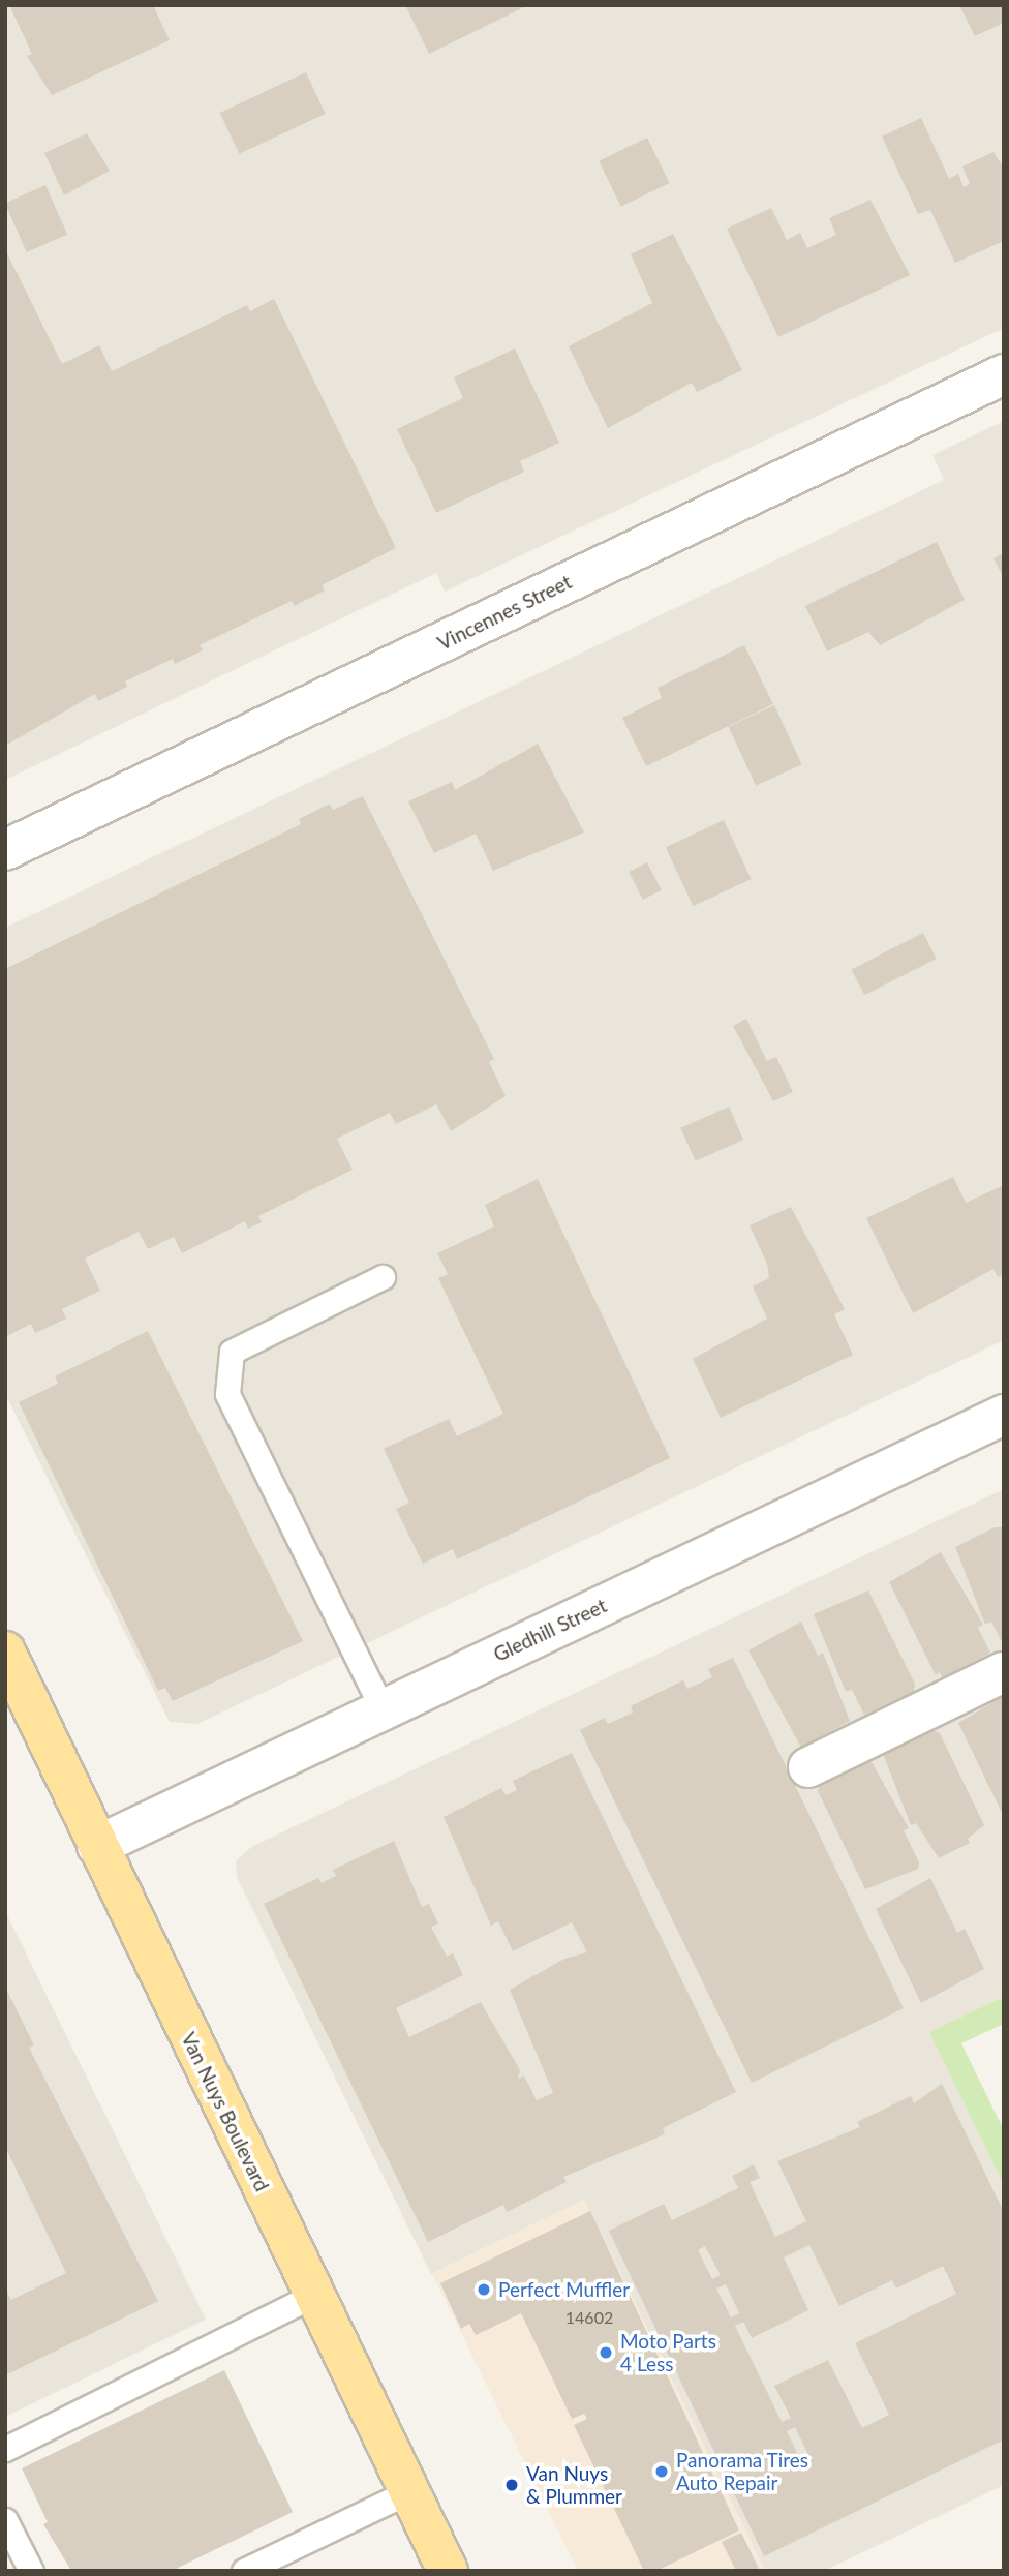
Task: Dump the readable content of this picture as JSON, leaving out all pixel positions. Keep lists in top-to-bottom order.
{
  "streets": {
    "main road": ["Van Nuys Boulevard"],
    "street": ["Vincennes Street", "Gledhill Street"]
  },
  "crossings": [
    ["Gledhill Street", "Van Nuys Boulevard"]
  ],
  "places": [
    "Perfect Muffler",
    "Moto Parts 4 Less",
    "Panorama Tires Auto Repair",
    "Van Nuys & Plummer"
  ],
  "house_numbers": ["14602"]
}
